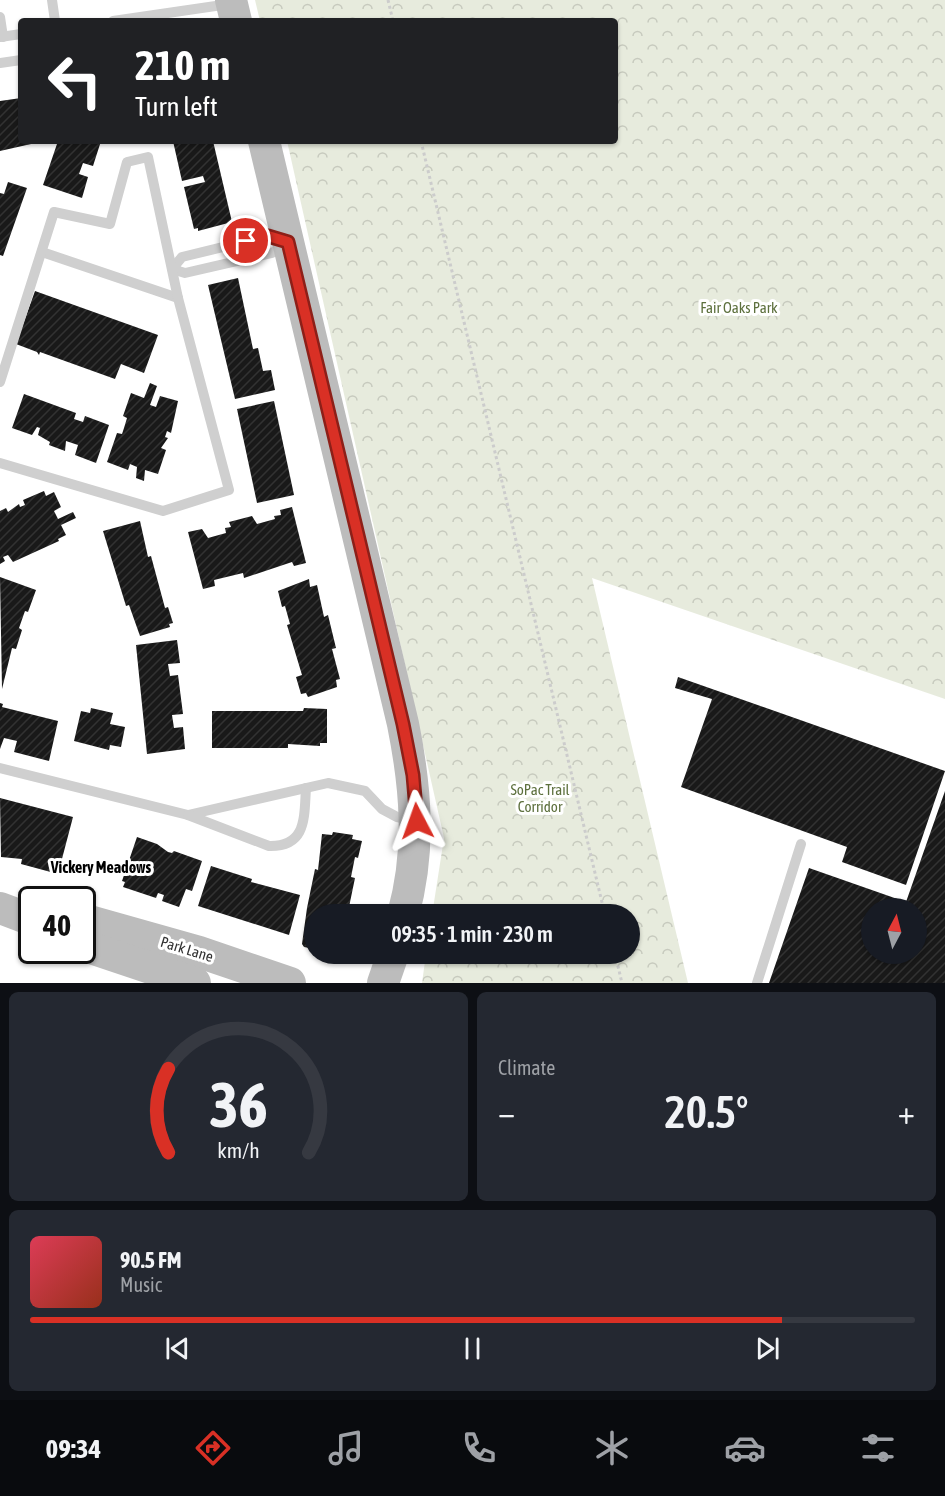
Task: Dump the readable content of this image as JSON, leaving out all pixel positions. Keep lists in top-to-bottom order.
{
  "streets": {
    "street": ["Park Lane"]
  },
  "districts": ["Vickery Meadows"],
  "parks": ["Fair Oaks Park", "SoPac Trail Corridor"],
  "north": "top",
  "page": {
    "turn": ["210 m", "Turn left"],
    "limit": "40",
    "trip": "09:35 · 1 min · 230 m",
    "tile": "Climate",
    "heat": ["−", "20.5°", "+"],
    "song": ["90.5 FM", "Music"],
    "tabs": "09:34",
    "gauge": ["36", "km/h"]
  }
}
